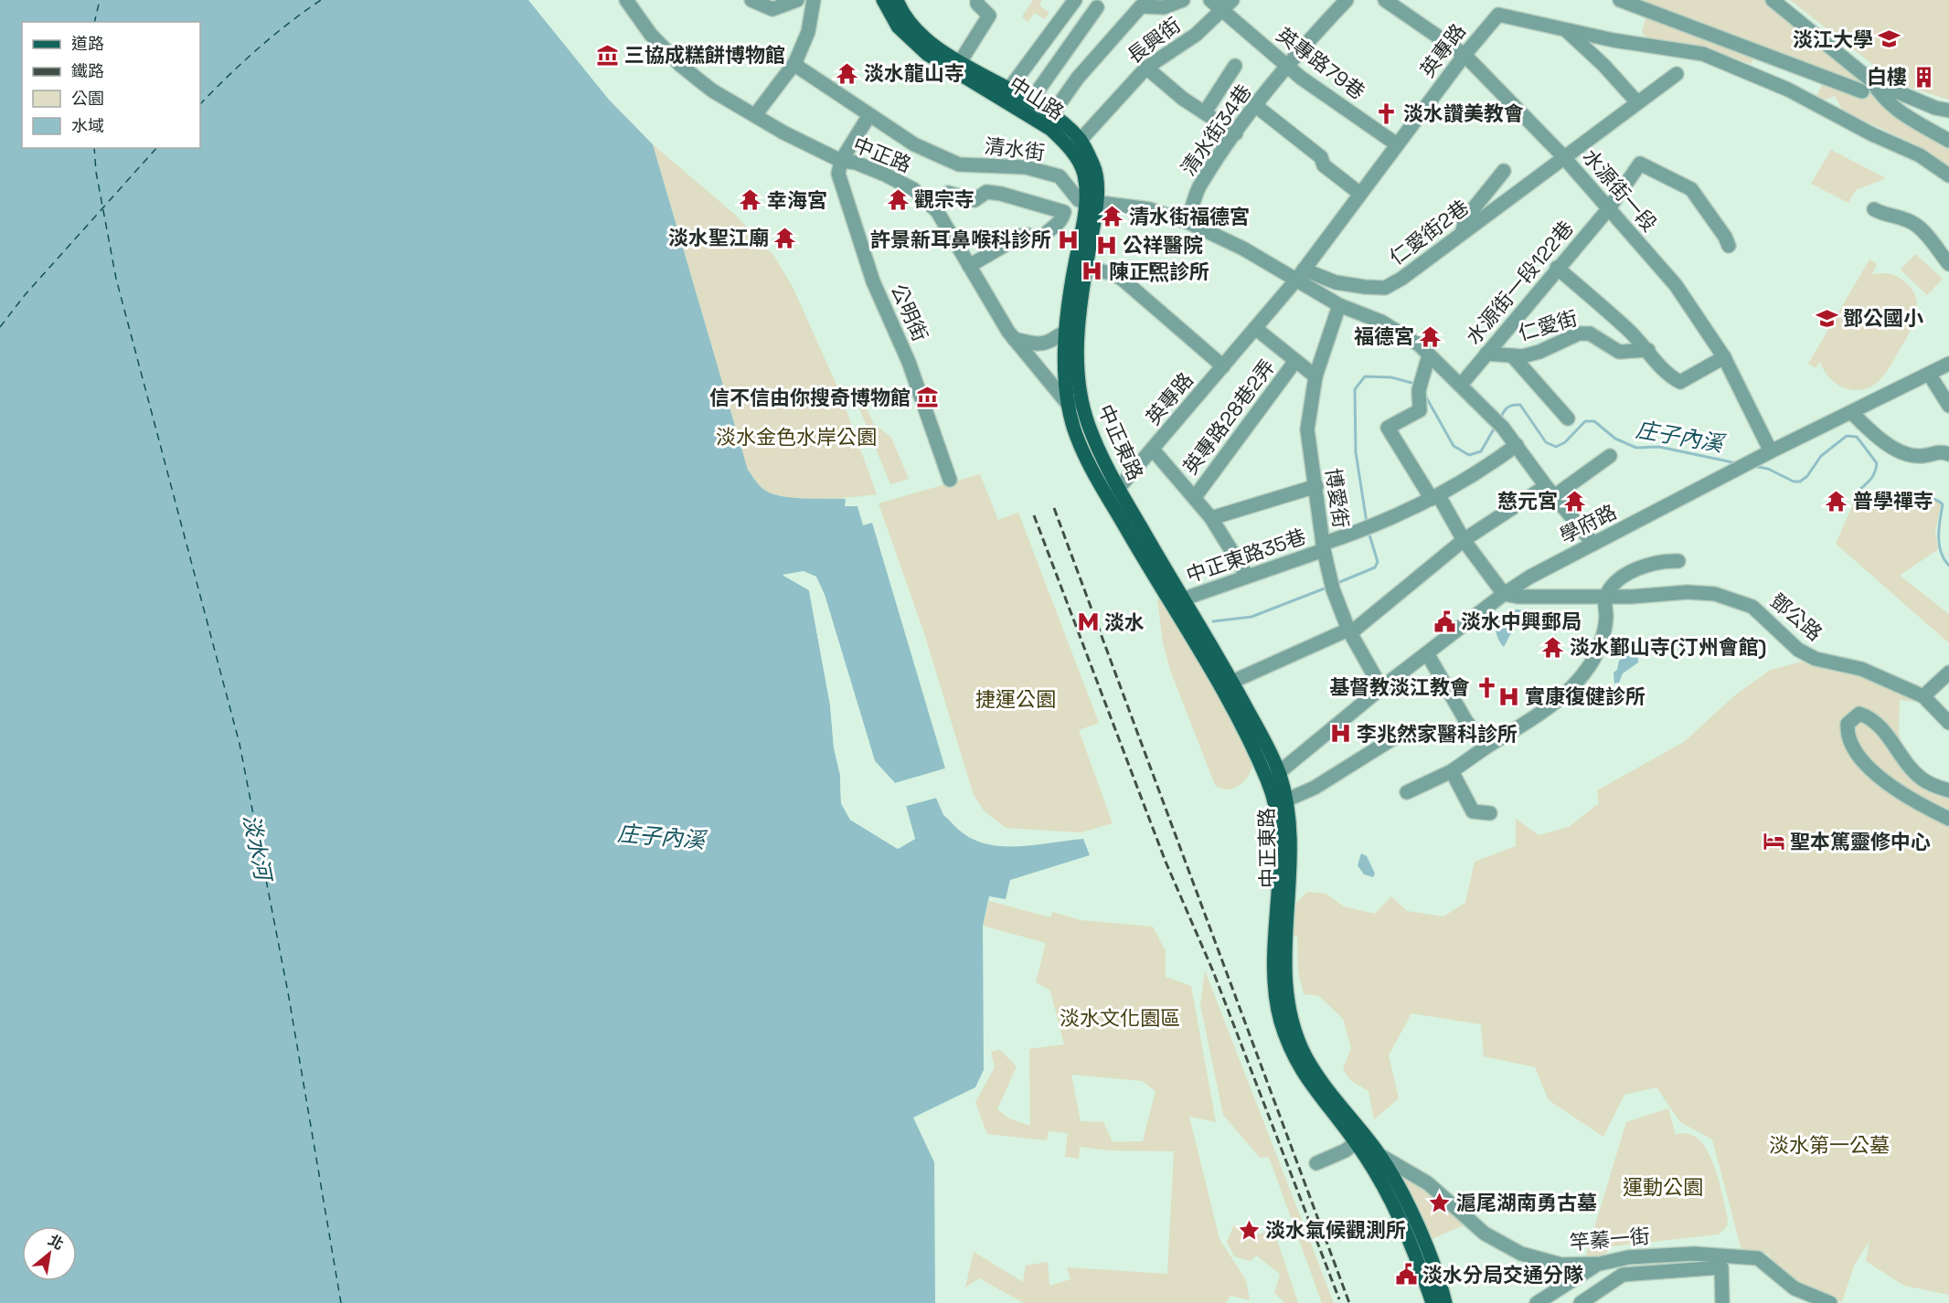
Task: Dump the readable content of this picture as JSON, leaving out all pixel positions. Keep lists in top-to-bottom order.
{
  "streets": {
    "main road": ["中山路", "中正東路"],
    "street": [
      "長興街",
      "英專路",
      "英專路79巷",
      "清水街34巷",
      "清水街",
      "中正路",
      "水源街一段",
      "仁愛街2巷",
      "水源街一段122巷",
      "公明街",
      "仁愛街",
      "英專路28巷2弄",
      "博愛街",
      "學府路",
      "中正東路35巷",
      "鄧公路",
      "竿蓁一街"
    ]
  },
  "crossings": [
    ["長興街", "英專路79巷"],
    ["長興街", "中山路"],
    ["英專路", "英專路79巷"],
    ["英專路", "水源街一段"],
    ["英專路", "仁愛街2巷"],
    ["英專路", "中正東路"],
    ["英專路79巷", "清水街34巷"],
    ["中山路", "清水街"],
    ["中山路", "中正路"],
    ["中山路", "中正東路"],
    ["中正路", "公明街"],
    ["中正路", "中正東路"],
    ["水源街一段", "仁愛街2巷"],
    ["水源街一段", "水源街一段122巷"],
    ["水源街一段", "學府路"],
    ["水源街一段122巷", "仁愛街"],
    ["中正東路", "學府路"],
    ["中正東路", "中正東路35巷"],
    ["中正東路", "竿蓁一街"],
    ["博愛街", "學府路"],
    ["博愛街", "中正東路35巷"],
    ["學府路", "鄧公路"]
  ],
  "water": ["庄子內溪", "淡水河"],
  "parks": [
    "淡水金色水岸公園",
    "捷運公園",
    "淡水文化園區",
    "淡水第一公墓",
    "運動公園"
  ],
  "places": {
    "school or university": ["淡江大學", "鄧公國小"],
    "museum": ["三協成糕餅博物館", "信不信由你搜奇博物館"],
    "temple": [
      "淡水龍山寺",
      "觀宗寺",
      "幸海宮",
      "清水街福德宮",
      "淡水聖江廟",
      "福德宮",
      "慈元宮",
      "普學禪寺",
      "淡水鄞山寺(汀州會館)"
    ],
    "building": ["白樓"],
    "church": ["淡水讚美教會", "基督教淡江教會"],
    "hospital": [
      "許景新耳鼻喉科診所",
      "公祥醫院",
      "陳正煕診所",
      "實康復健診所",
      "李兆然家醫科診所"
    ],
    "public building": ["淡水中興郵局", "淡水分局交通分隊"],
    "metro station": ["淡水"],
    "hotel": ["聖本篤靈修中心"],
    "place": ["滬尾湖南勇古墓", "淡水氣候觀測所"]
  },
  "legend": [
    "道路",
    "鐵路",
    "公園",
    "水域"
  ],
  "north": "top right"
}
